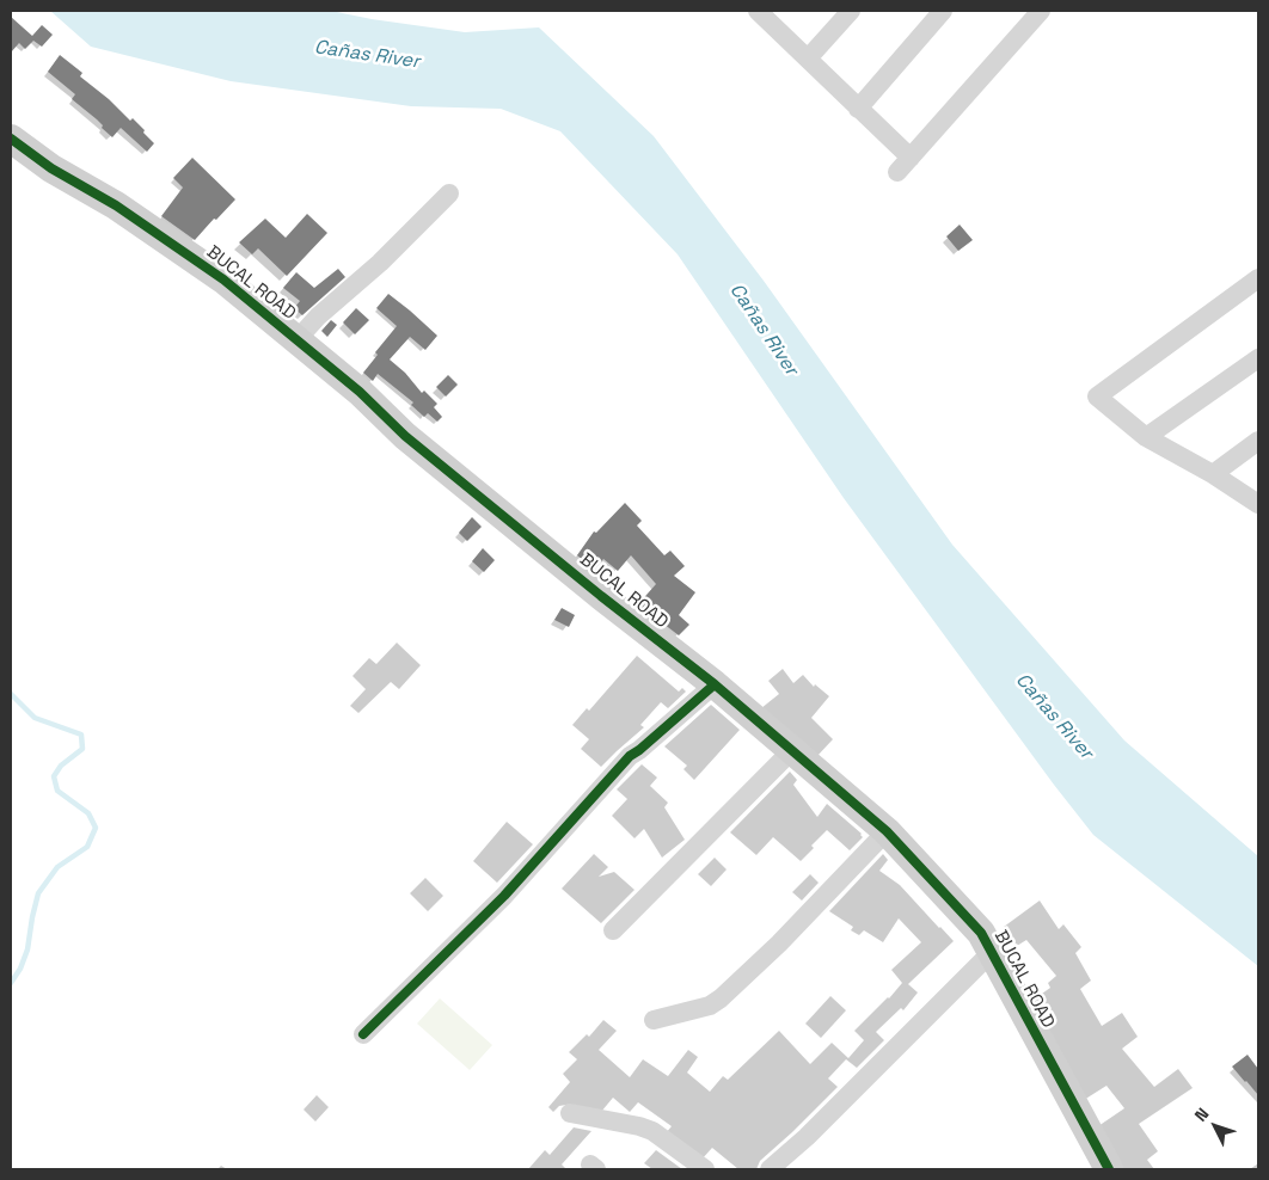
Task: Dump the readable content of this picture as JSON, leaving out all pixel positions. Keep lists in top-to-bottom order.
{
  "streets": {
    "street": ["BUCAL ROAD"]
  },
  "water": ["Cañas River"],
  "north": "top left"
}
